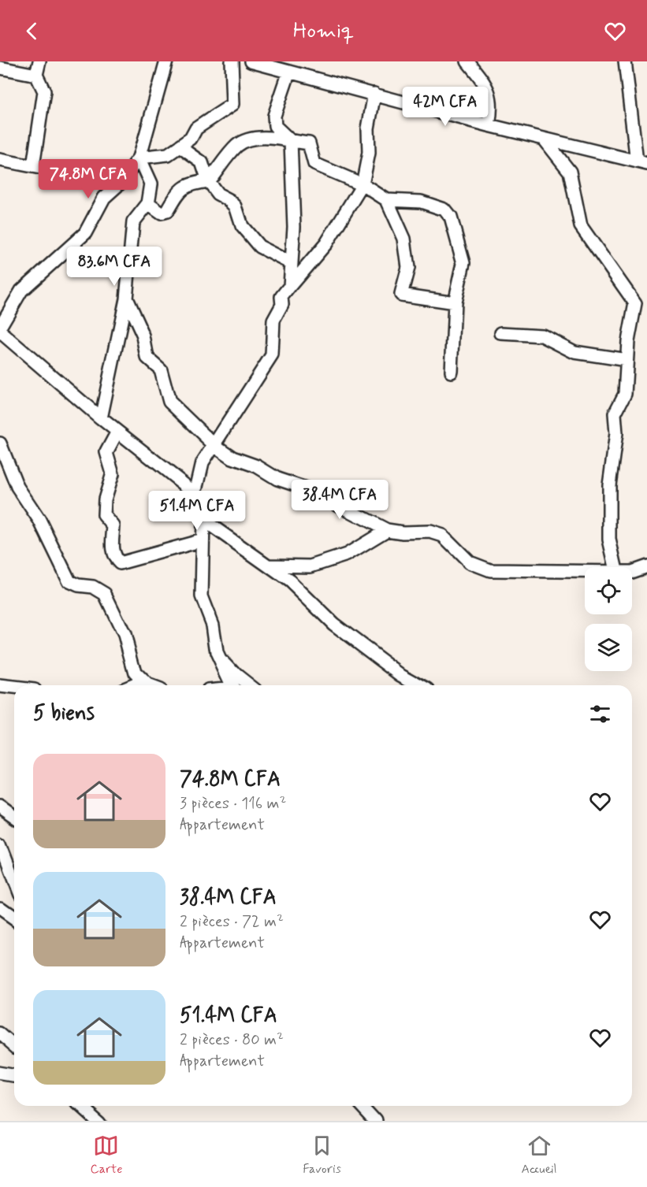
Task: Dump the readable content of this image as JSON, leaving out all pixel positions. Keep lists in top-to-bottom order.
{
  "page": {
    "header": "Homiq",
    "price": [
      "42M CFA",
      "74.8M CFA",
      "83.6M CFA",
      "38.4M CFA",
      "51.4M CFA"
    ],
    "heading": "5 biens",
    "list": [
      {
        "name": "74.8M CFA",
        "note": "3 pièces · 116 m² · Appartement"
      },
      {
        "name": "38.4M CFA",
        "note": "2 pièces · 72 m² · Appartement"
      },
      {
        "name": "51.4M CFA",
        "note": "2 pièces · 80 m² · Appartement"
      }
    ],
    "tabs": ["Carte", "Favoris", "Accueil"]
  }
}
